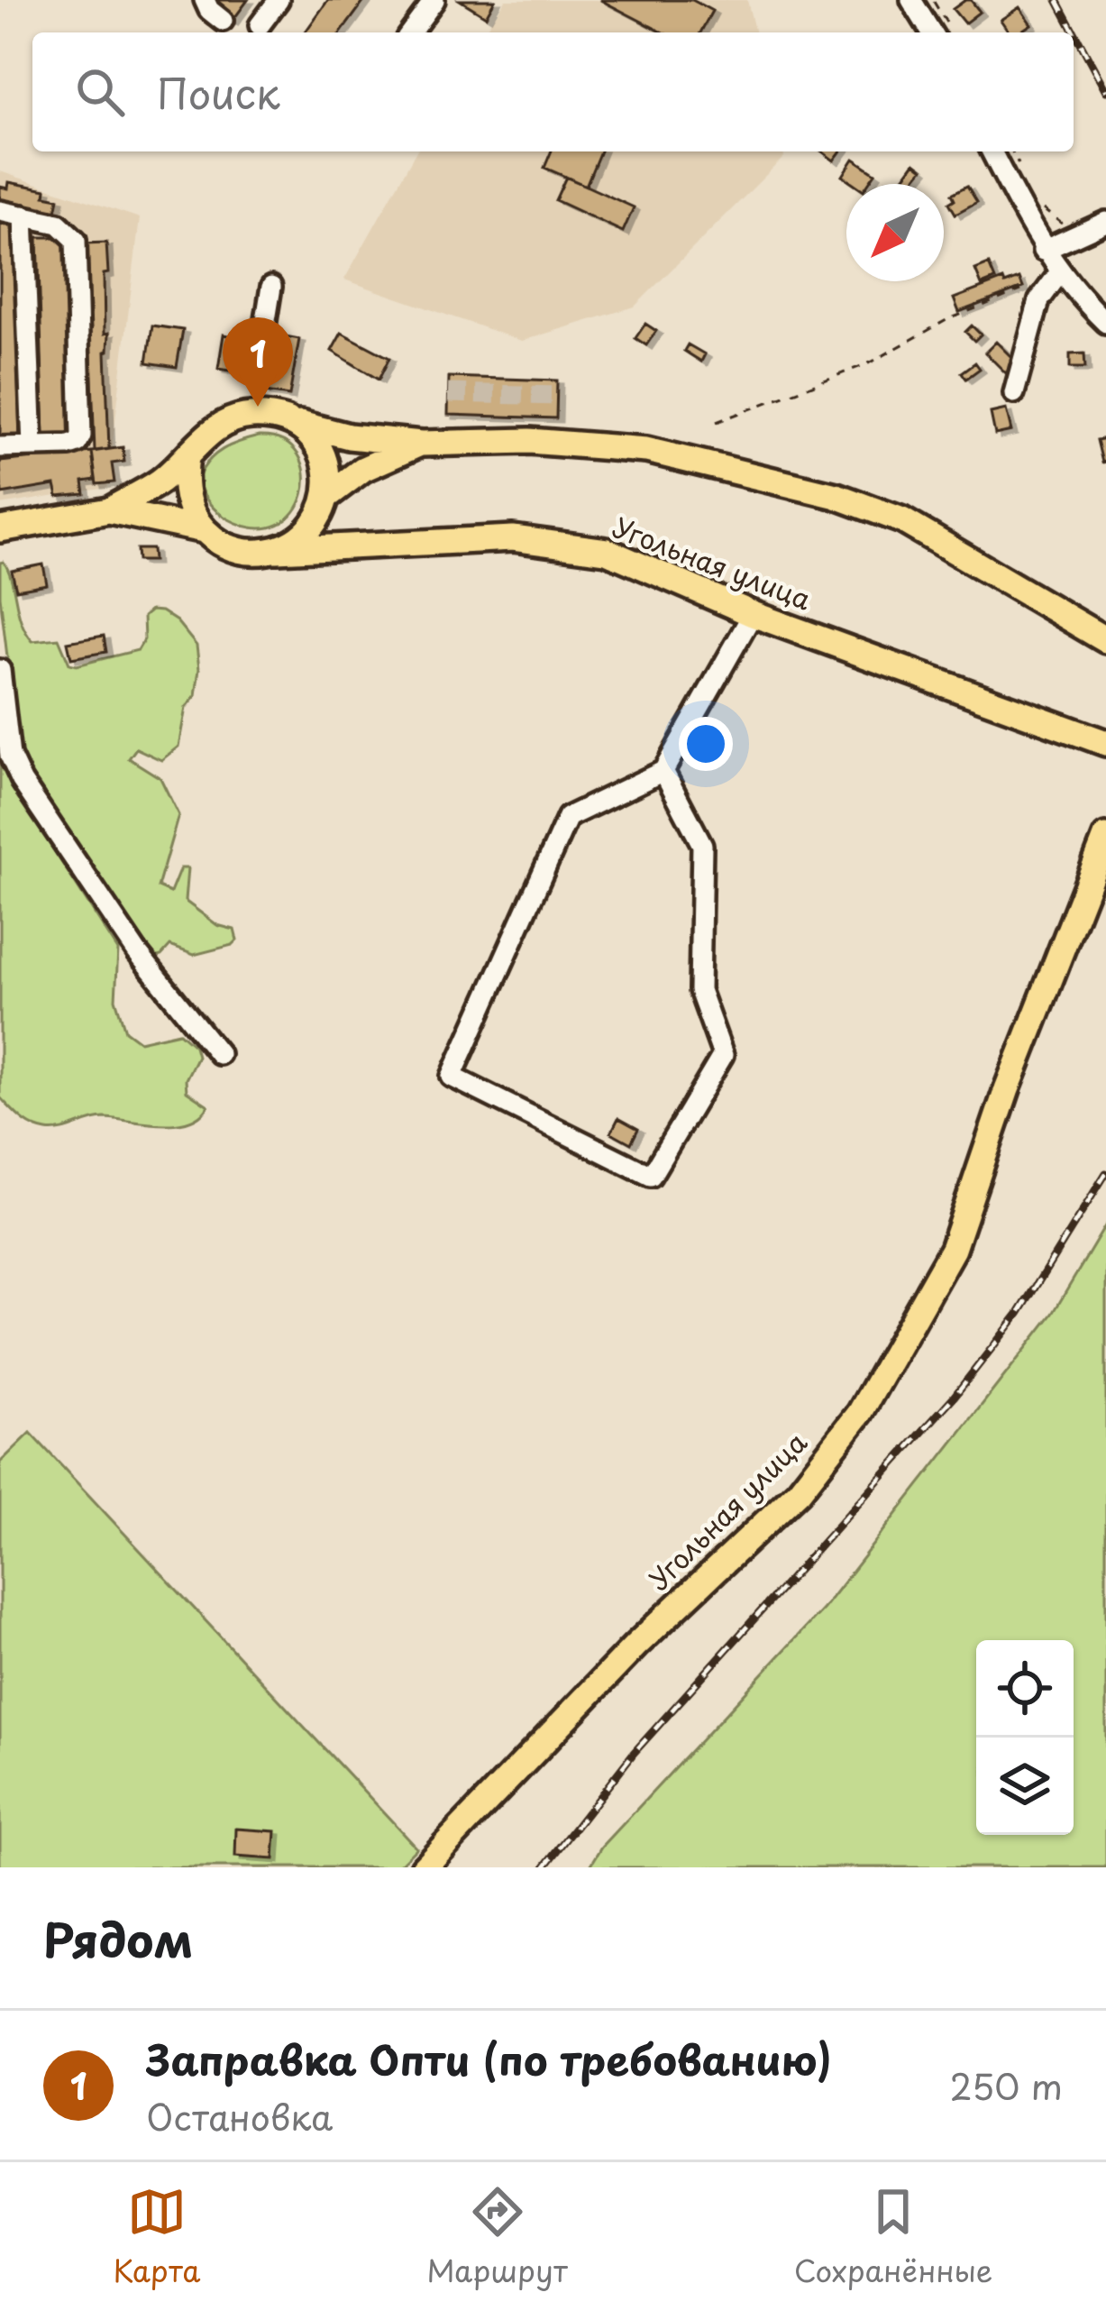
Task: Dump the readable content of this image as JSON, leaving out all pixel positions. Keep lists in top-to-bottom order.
{
  "streets": {
    "main road": ["Угольная улица"]
  },
  "north": "bottom left",
  "page": {
    "search": "Поиск",
    "pins": "1",
    "heading": "Рядом",
    "list": [
      {
        "mark": "1",
        "name": "Заправка Опти (по требованию)",
        "note": "Остановка",
        "value": "250 m"
      }
    ],
    "nav": ["Карта", "Маршрут", "Сохранённые"]
  }
}
